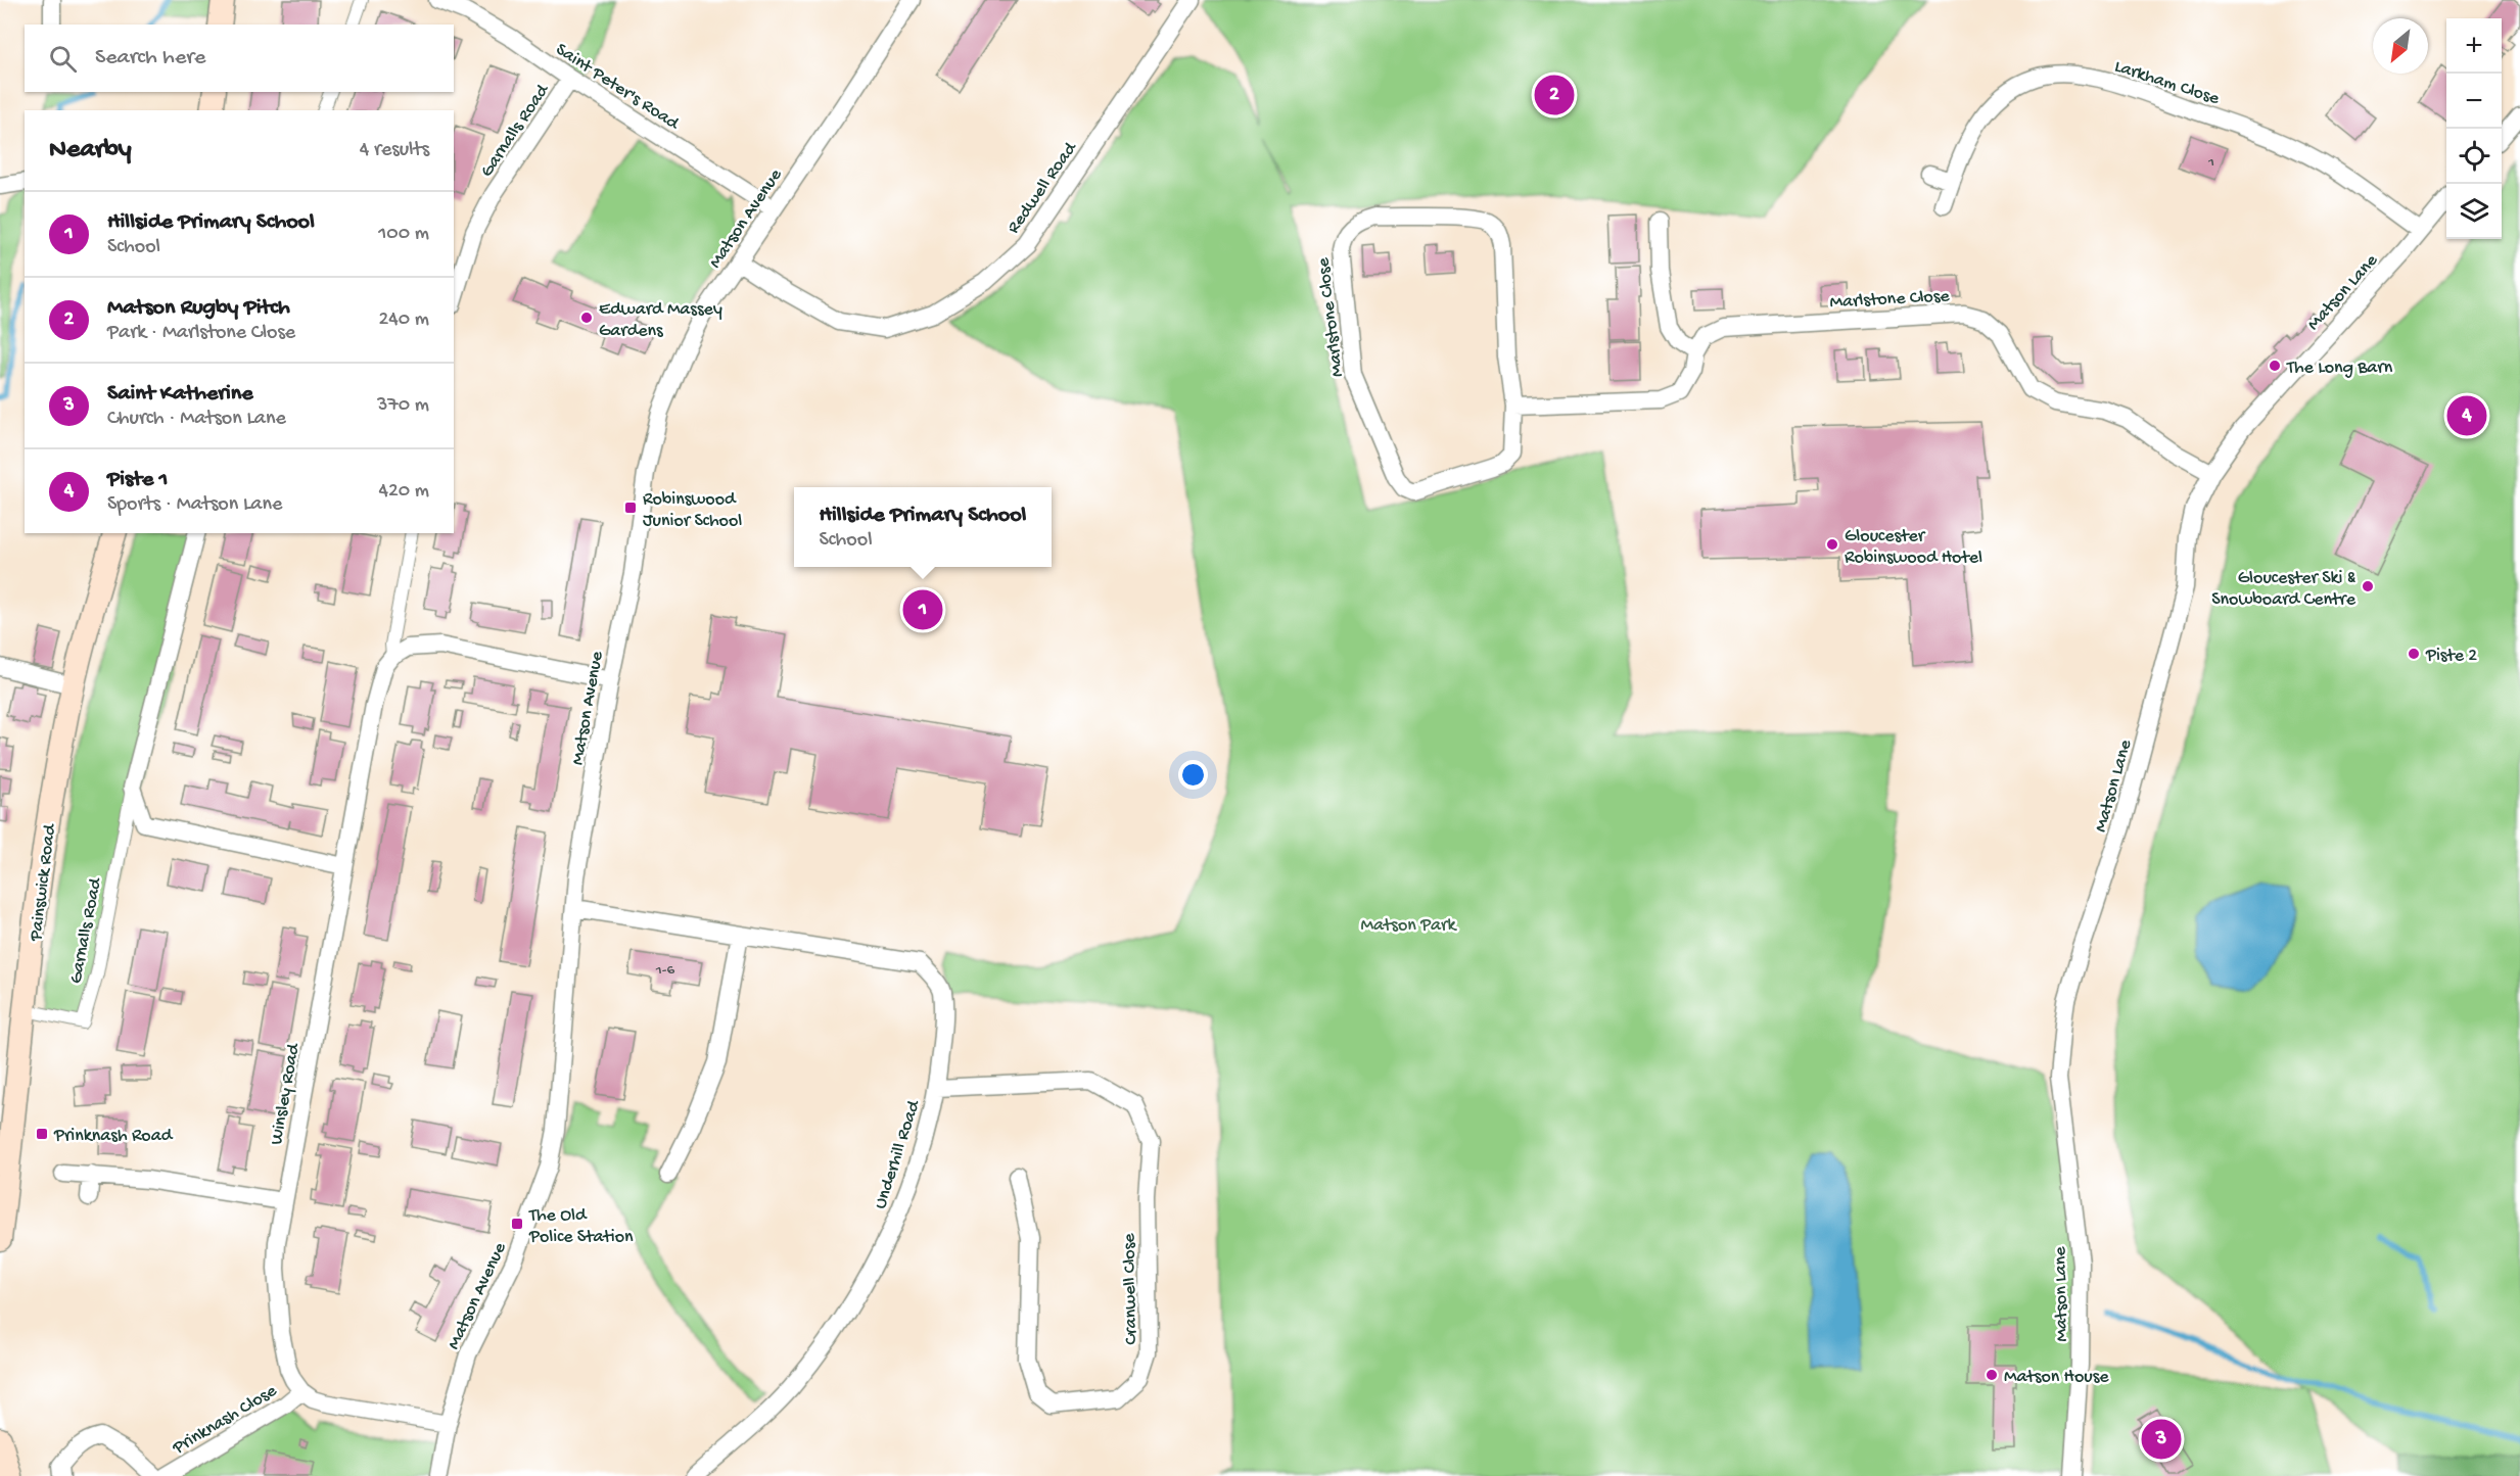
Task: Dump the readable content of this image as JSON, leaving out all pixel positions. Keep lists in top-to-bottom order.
{
  "streets": {
    "main road": ["Painswick Road"],
    "street": [
      "Larkham Close",
      "Saint Peter's Road",
      "Garnalls Road",
      "Redwell Road",
      "Matson Avenue",
      "Matson Lane",
      "Marlstone Close",
      "Winsley Road",
      "Underhill Road",
      "Cranwell Close",
      "Prinknash Close"
    ]
  },
  "crossings": [
    ["Larkham Close", "Matson Lane"],
    ["Saint Peter's Road", "Garnalls Road"],
    ["Saint Peter's Road", "Matson Avenue"],
    ["Garnalls Road", "Painswick Road"],
    ["Redwell Road", "Matson Avenue"],
    ["Matson Avenue", "Underhill Road"],
    ["Matson Lane", "Marlstone Close"],
    ["Winsley Road", "Prinknash Close"],
    ["Underhill Road", "Cranwell Close"]
  ],
  "parks": ["Matson Park"],
  "places": {
    "other": [
      "Edward Massey Gardens",
      "The Long Barn",
      "Gloucester Robinswood Hotel",
      "Gloucester Ski & Snowboard Centre",
      "Piste 2",
      "Matson House"
    ],
    "transit": ["Robinswood Junior School", "Prinknash Road", "The Old Police Station"]
  },
  "house_numbers": ["1", "1-6"],
  "north": "bottom left",
  "page": {
    "map_buttons": ["+", "−"],
    "search": "Search here",
    "pins": [
      "2",
      "4",
      "1",
      "3"
    ],
    "heading": ["Nearby", "4 results"],
    "list": [
      {
        "mark": "1",
        "name": "Hillside Primary School",
        "note": "School",
        "value": "100 m"
      },
      {
        "mark": "2",
        "name": "Matson Rugby Pitch",
        "note": "Park · Marlstone Close",
        "value": "240 m"
      },
      {
        "mark": "3",
        "name": "Saint Katherine",
        "note": "Church · Matson Lane",
        "value": "370 m"
      },
      {
        "mark": "4",
        "name": "Piste 1",
        "note": "Sports · Matson Lane",
        "value": "420 m"
      }
    ],
    "popup": ["Hillside Primary School", "School"]
  }
}
